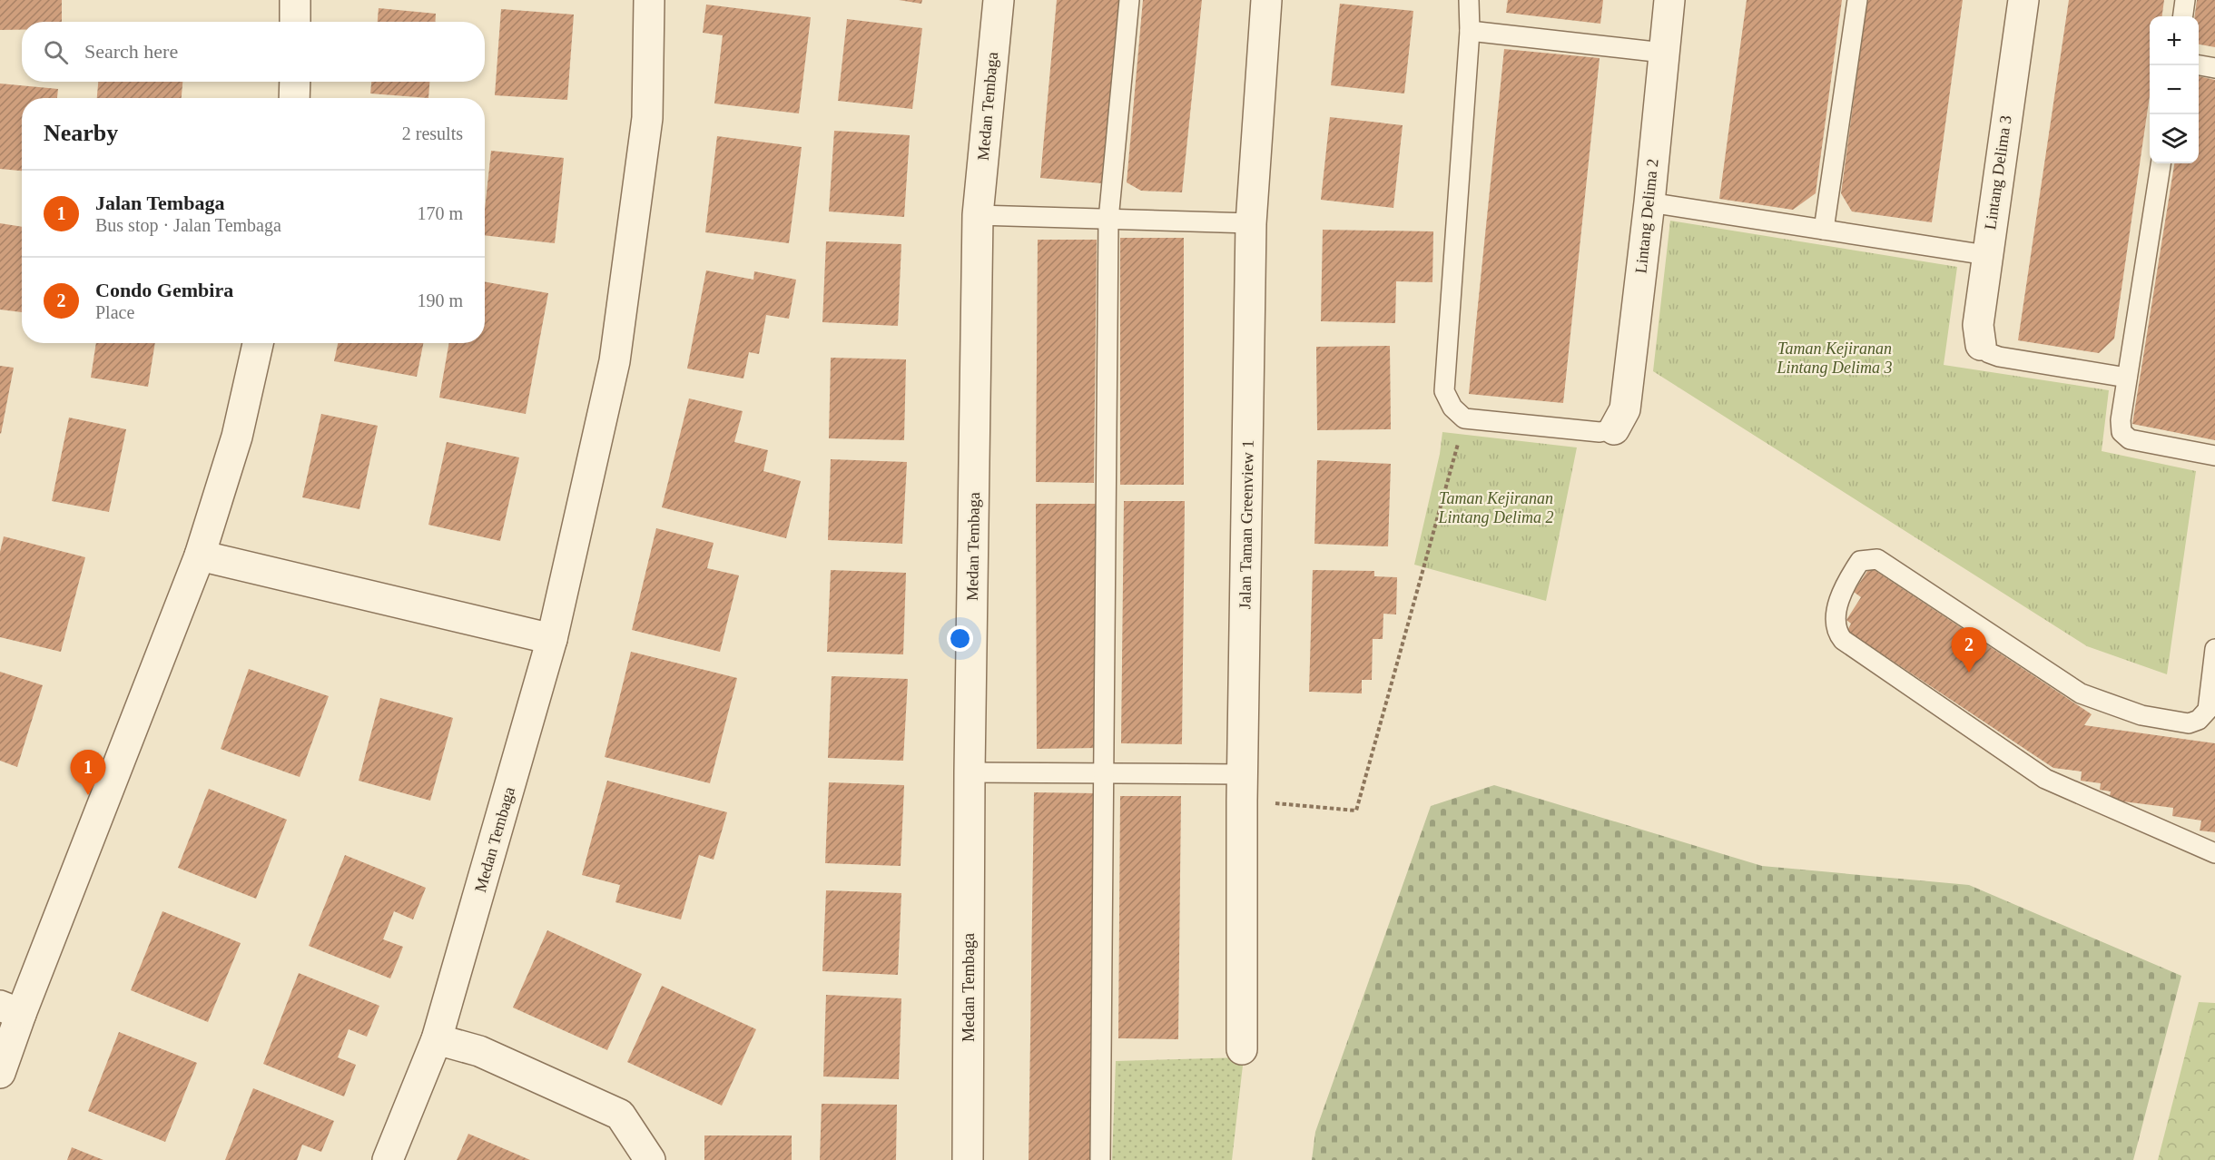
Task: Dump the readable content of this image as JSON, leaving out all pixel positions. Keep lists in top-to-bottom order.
{
  "streets": {
    "street": [
      "Medan Tembaga",
      "Lintang Delima 3",
      "Lintang Delima 2",
      "Jalan Taman Greenview 1"
    ]
  },
  "parks": ["Taman Kejiranan Lintang Delima 3", "Taman Kejiranan Lintang Delima 2"],
  "page": {
    "map_buttons": ["+", "−"],
    "search": "Search here",
    "heading": ["Nearby", "2 results"],
    "list": [
      {
        "mark": "1",
        "name": "Jalan Tembaga",
        "note": "Bus stop · Jalan Tembaga",
        "value": "170 m"
      },
      {
        "mark": "2",
        "name": "Condo Gembira",
        "note": "Place",
        "value": "190 m"
      }
    ],
    "pins": ["2", "1"]
  }
}
